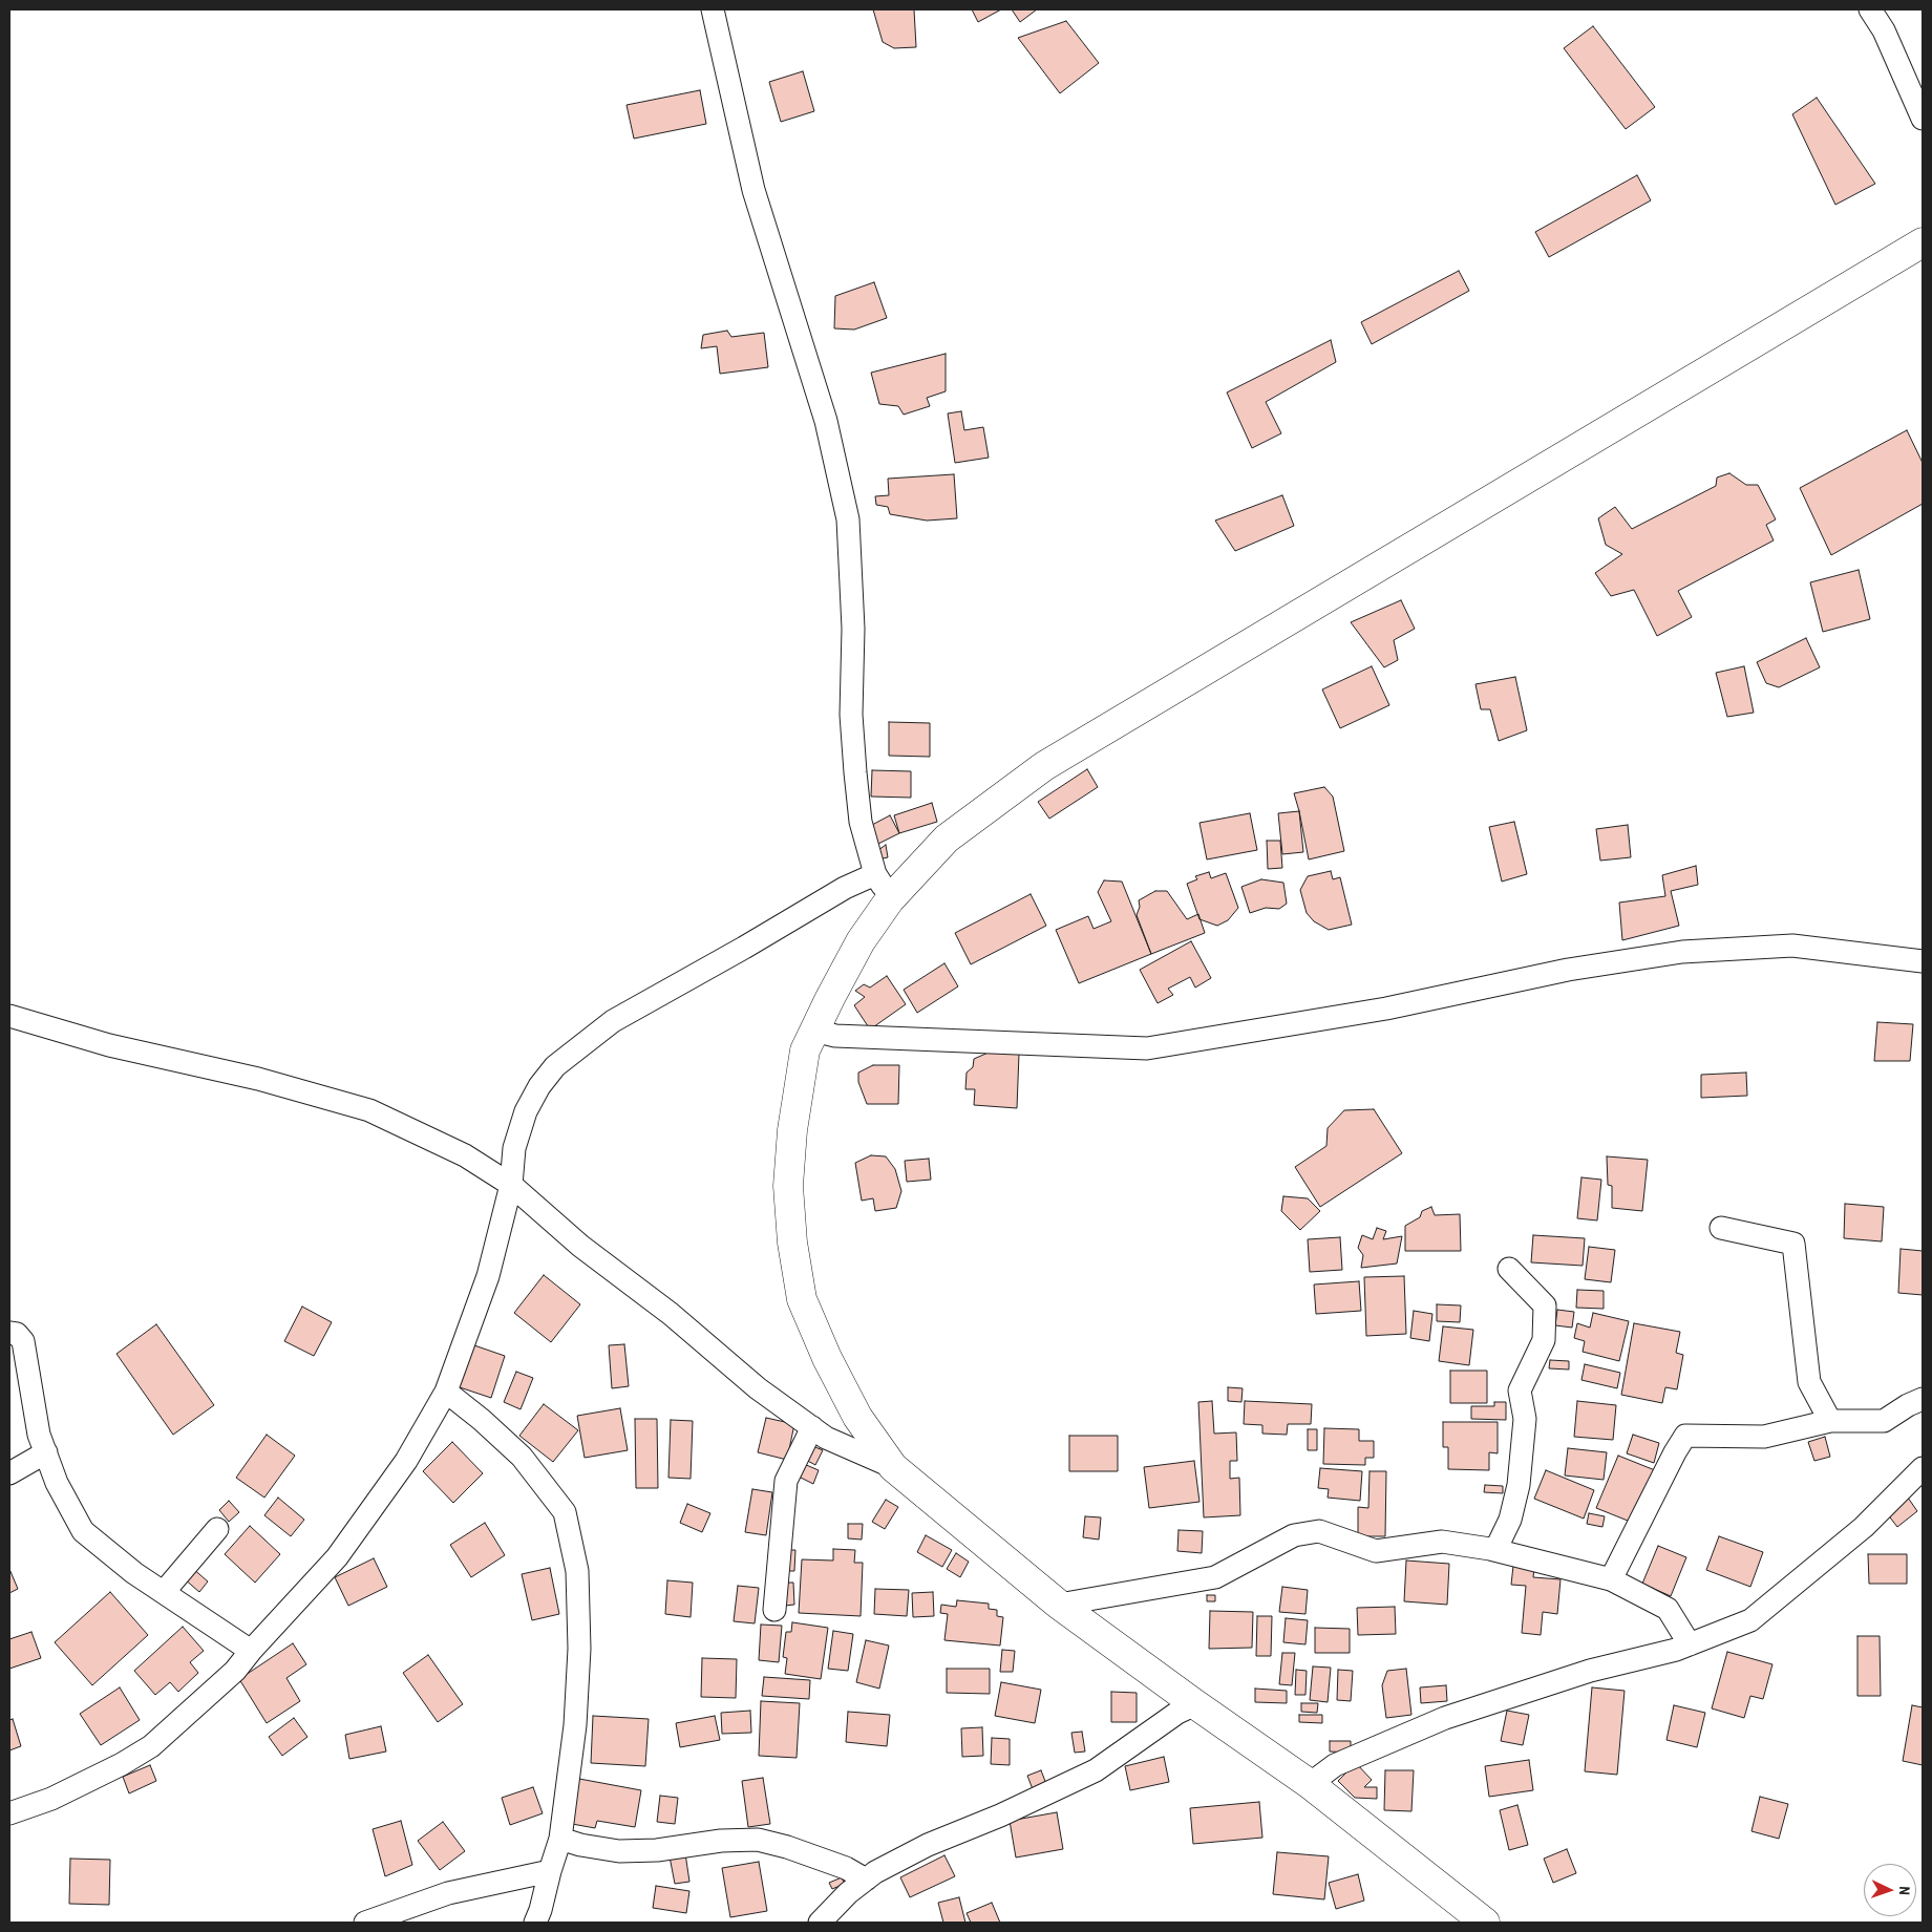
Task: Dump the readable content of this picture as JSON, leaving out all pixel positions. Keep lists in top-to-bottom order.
{
  "north": "right"
}
